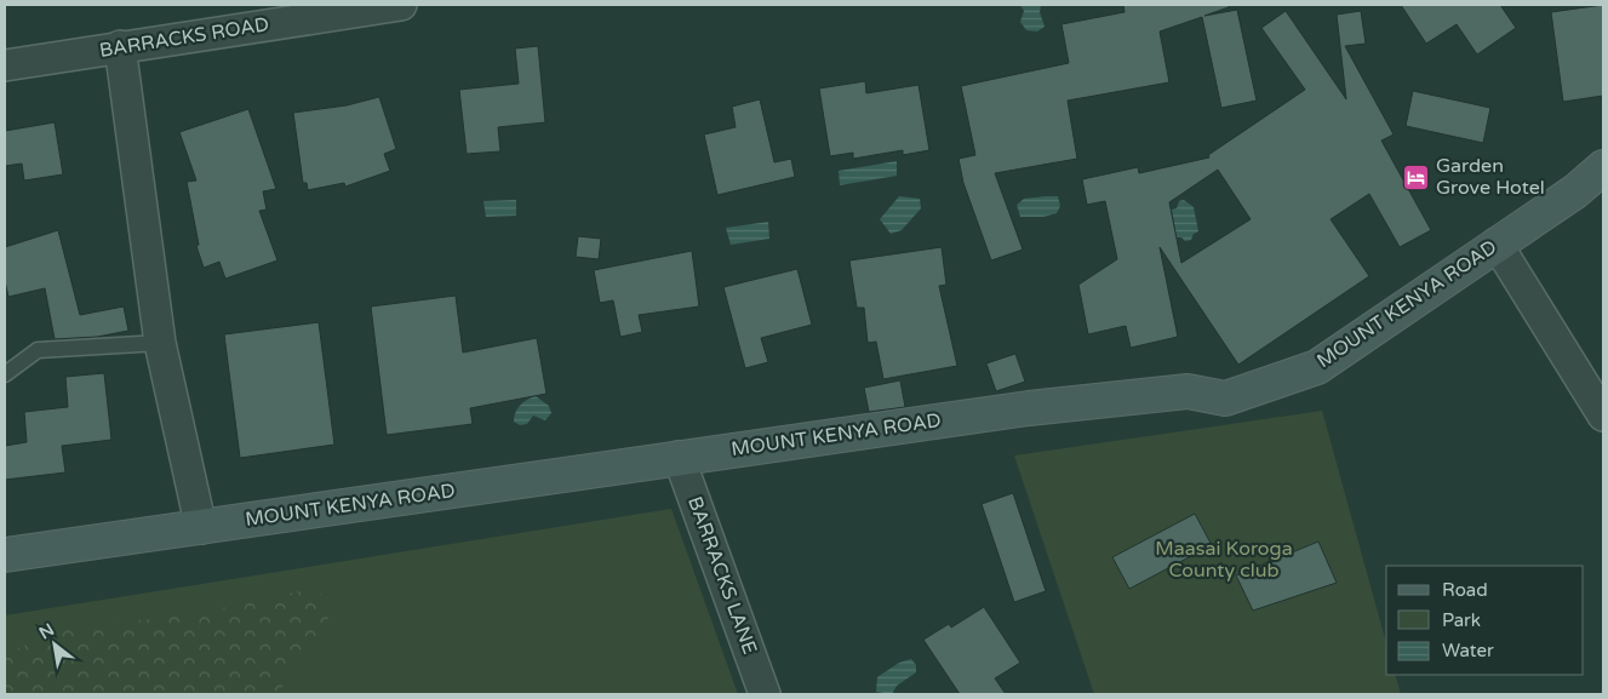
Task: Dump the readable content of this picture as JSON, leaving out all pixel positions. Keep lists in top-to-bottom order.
{
  "streets": {
    "main road": ["MOUNT KENYA ROAD"],
    "street": ["BARRACKS ROAD", "BARRACKS LANE"]
  },
  "crossings": [
    ["MOUNT KENYA ROAD", "BARRACKS LANE"]
  ],
  "parks": ["Maasai Koroga County club"],
  "places": {
    "hotel": ["Garden Grove Hotel"]
  },
  "legend": ["Road", "Park", "Water"],
  "north": "top left"
}
